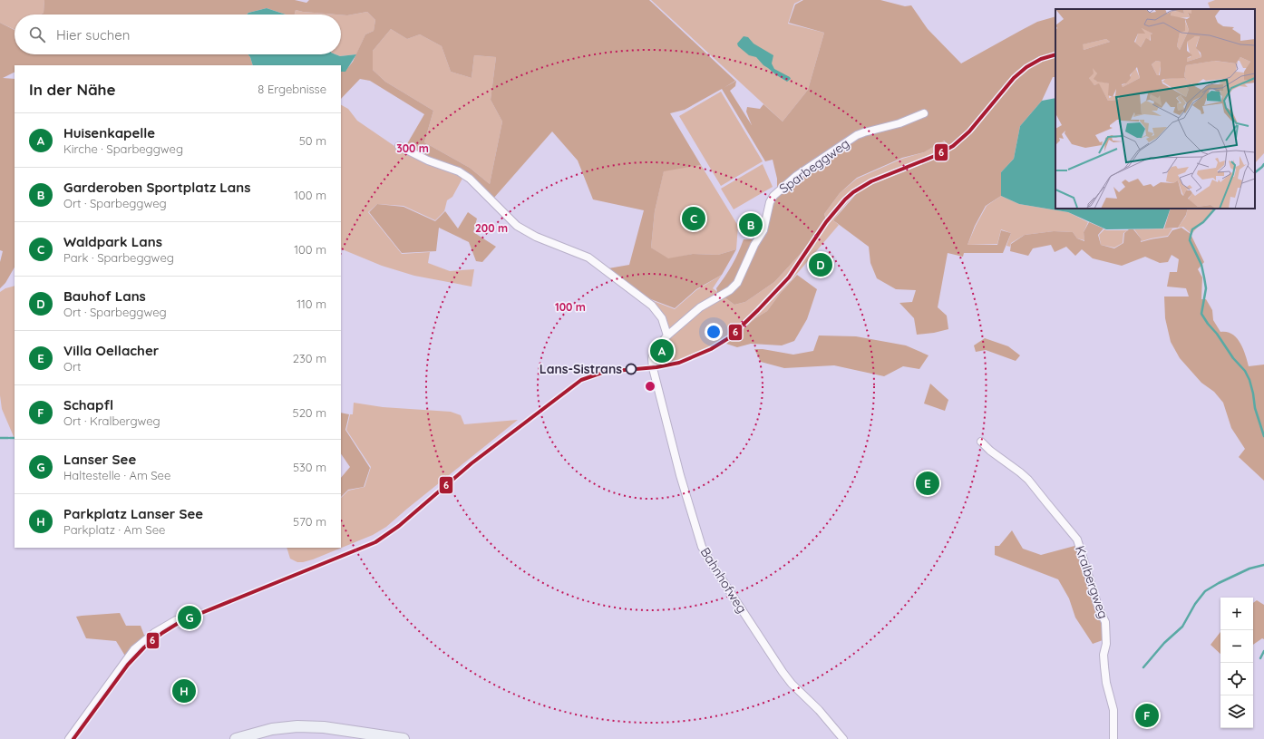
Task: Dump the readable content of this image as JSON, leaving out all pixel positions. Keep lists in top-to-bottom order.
{
  "streets": {
    "street": ["Sparbeggweg", "Bahnhofweg", "Kralbergweg"]
  },
  "crossings": [
    ["Sparbeggweg", "Bahnhofweg"]
  ],
  "places": ["Lans-Sistrans"],
  "lines": ["transit line 6"],
  "page": {
    "search": "Hier suchen",
    "heading": ["In der Nähe", "8 Ergebnisse"],
    "list": [
      {
        "mark": "A",
        "name": "Huisenkapelle",
        "note": "Kirche · Sparbeggweg",
        "value": "50 m"
      },
      {
        "mark": "B",
        "name": "Garderoben Sportplatz Lans",
        "note": "Ort · Sparbeggweg",
        "value": "100 m"
      },
      {
        "mark": "C",
        "name": "Waldpark Lans",
        "note": "Park · Sparbeggweg",
        "value": "100 m"
      },
      {
        "mark": "D",
        "name": "Bauhof Lans",
        "note": "Ort · Sparbeggweg",
        "value": "110 m"
      },
      {
        "mark": "E",
        "name": "Villa Oellacher",
        "note": "Ort",
        "value": "230 m"
      },
      {
        "mark": "F",
        "name": "Schapfl",
        "note": "Ort · Kralbergweg",
        "value": "520 m"
      },
      {
        "mark": "G",
        "name": "Lanser See",
        "note": "Haltestelle · Am See",
        "value": "530 m"
      },
      {
        "mark": "H",
        "name": "Parkplatz Lanser See",
        "note": "Parkplatz · Am See",
        "value": "570 m"
      }
    ],
    "pins": [
      "C",
      "B",
      "D",
      "A",
      "E",
      "G",
      "H",
      "F"
    ],
    "map_buttons": ["+", "−"]
  },
  "rings": ["300 m", "200 m", "100 m"]
}
